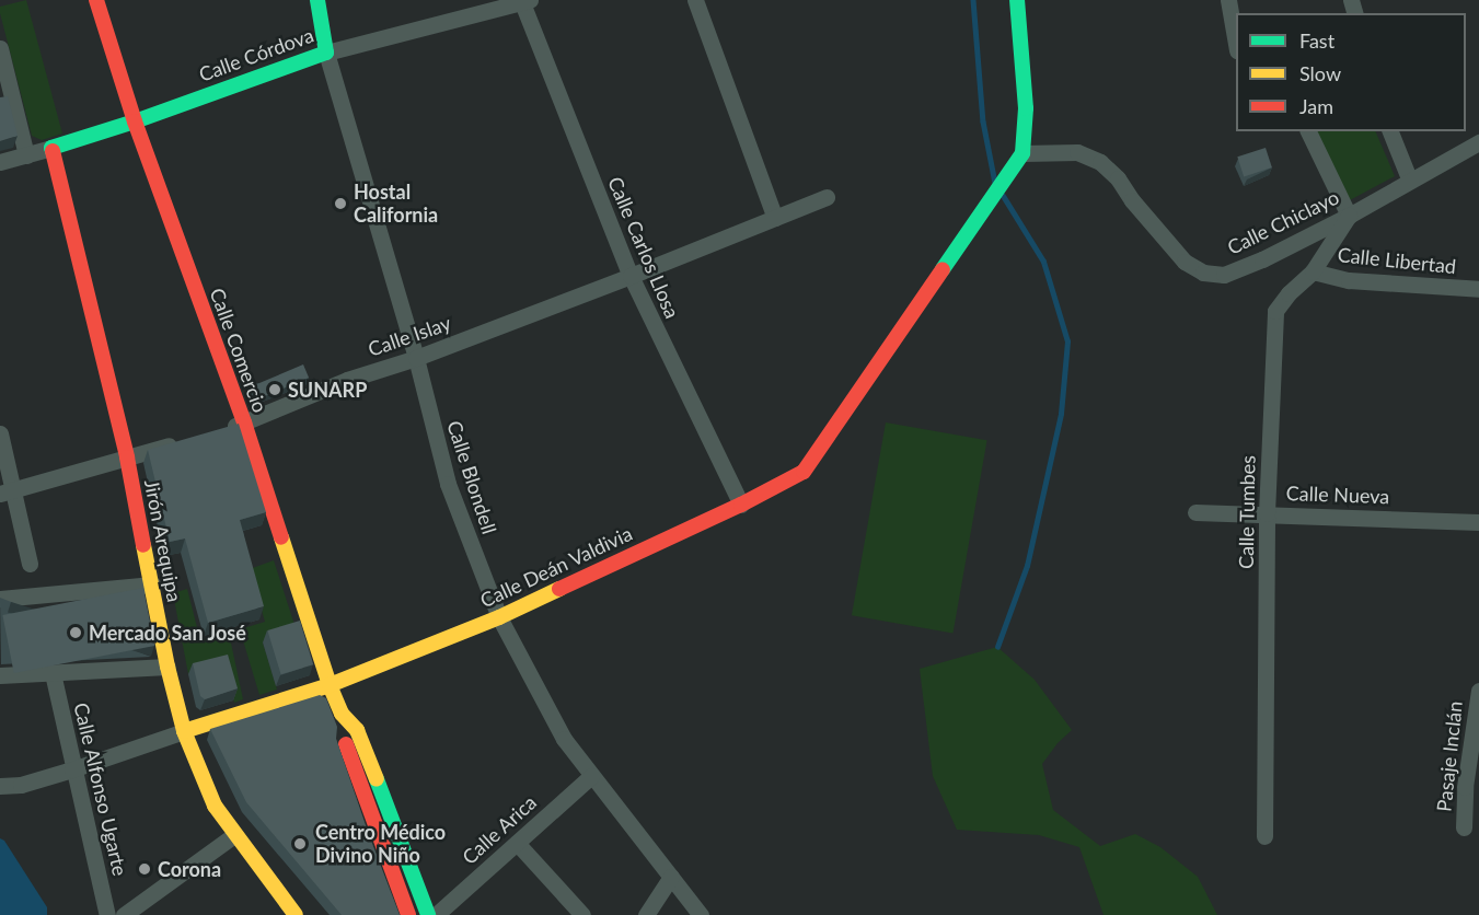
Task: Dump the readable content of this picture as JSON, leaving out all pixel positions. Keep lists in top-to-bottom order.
{
  "streets": {
    "street": [
      "Calle Córdova",
      "Calle Chiclayo",
      "Calle Carlos Llosa",
      "Calle Libertad",
      "Calle Islay",
      "Calle Comercio",
      "Calle Blondell",
      "Calle Nueva",
      "Calle Tumbes",
      "Jirón Arequipa",
      "Calle Deán Valdivia",
      "Pasaje Inclán",
      "Calle Alfonso Ugarte",
      "Calle Arica"
    ]
  },
  "crossings": [
    ["Calle Córdova", "Calle Carlos Llosa"],
    ["Calle Córdova", "Calle Comercio"],
    ["Calle Córdova", "Calle Blondell"],
    ["Calle Córdova", "Jirón Arequipa"],
    ["Calle Chiclayo", "Calle Tumbes"],
    ["Calle Chiclayo", "Calle Deán Valdivia"],
    ["Calle Carlos Llosa", "Calle Islay"],
    ["Calle Carlos Llosa", "Calle Deán Valdivia"],
    ["Calle Libertad", "Calle Tumbes"],
    ["Calle Islay", "Calle Comercio"],
    ["Calle Islay", "Calle Blondell"],
    ["Calle Comercio", "Calle Deán Valdivia"],
    ["Calle Blondell", "Calle Deán Valdivia"],
    ["Calle Blondell", "Calle Arica"],
    ["Calle Nueva", "Calle Tumbes"],
    ["Jirón Arequipa", "Calle Deán Valdivia"],
    ["Calle Deán Valdivia", "Calle Alfonso Ugarte"]
  ],
  "places": [
    "Hostal California",
    "SUNARP",
    "Mercado San José",
    "Centro Médico Divino Niño",
    "Corona"
  ],
  "legend": ["Fast", "Slow", "Jam"]
}
